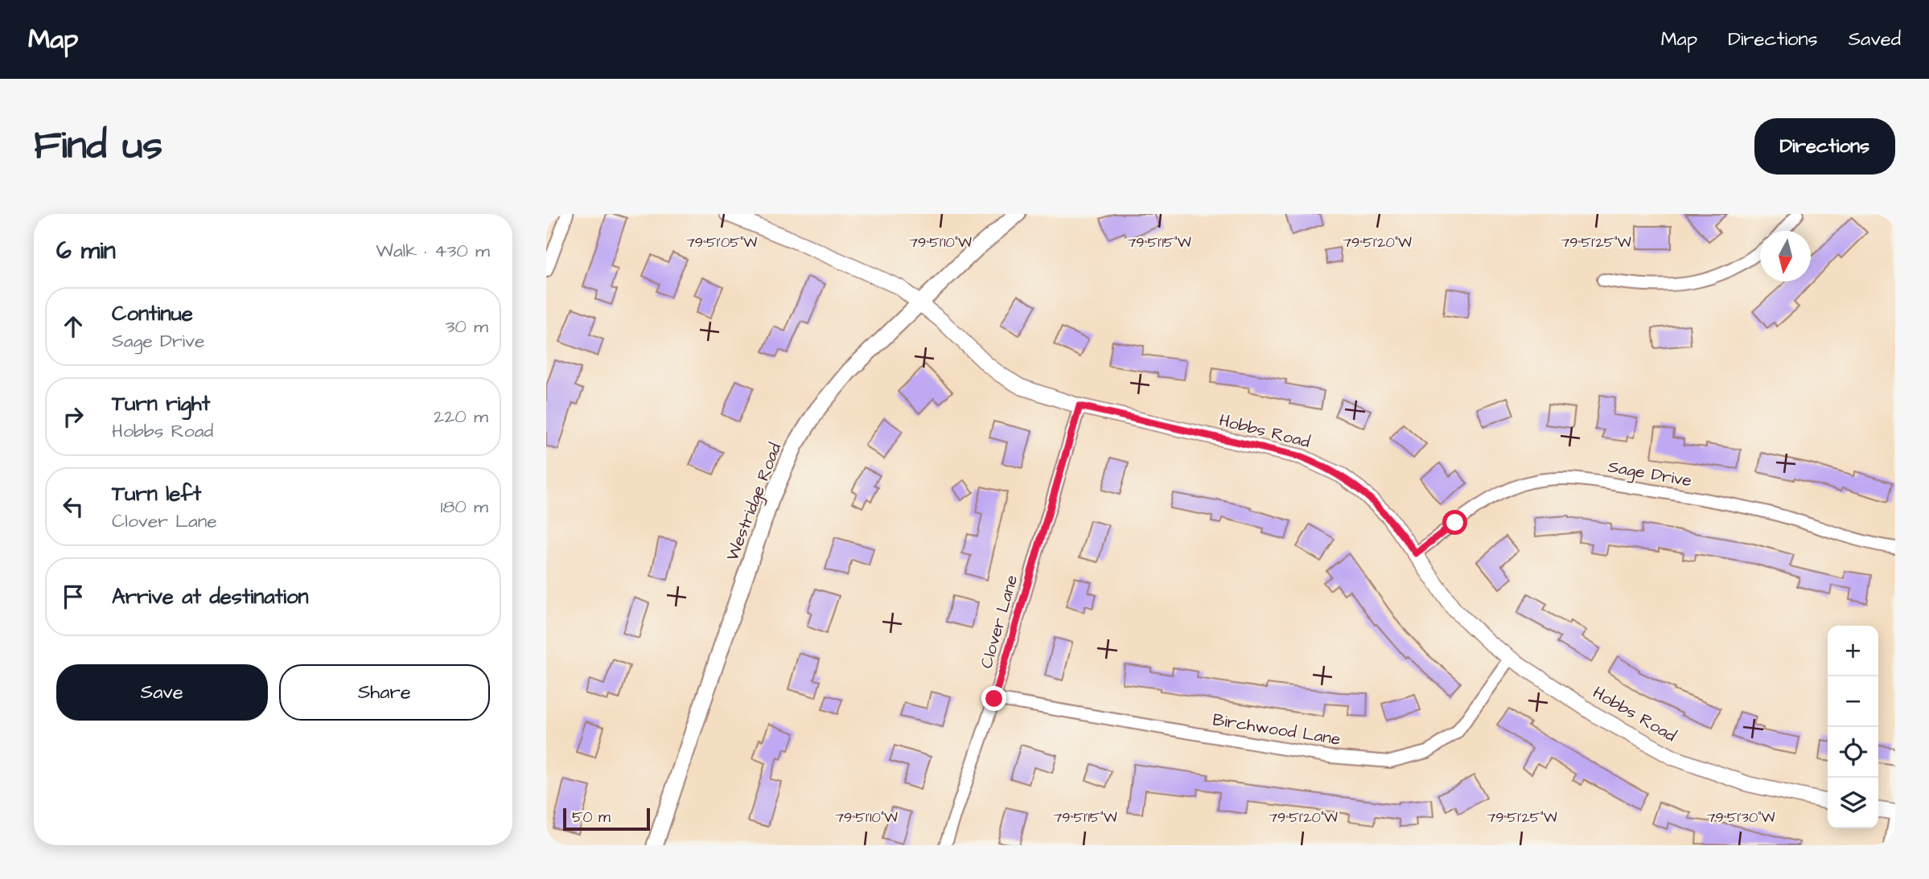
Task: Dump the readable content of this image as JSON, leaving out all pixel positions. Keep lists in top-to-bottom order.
{
  "streets": {
    "main road": ["Westridge Road"],
    "street": [
      "Hobbs Road",
      "Sage Drive",
      "Clover Lane",
      "Birchwood Lane"
    ]
  },
  "crossings": [
    ["Hobbs Road", "Sage Drive"],
    ["Hobbs Road", "Westridge Road"],
    ["Hobbs Road", "Clover Lane"],
    ["Hobbs Road", "Birchwood Lane"],
    ["Clover Lane", "Birchwood Lane"]
  ],
  "scale_bar": "50 m",
  "north": "bottom",
  "page": {
    "header": "Map",
    "nav": ["Map", "Directions", "Saved"],
    "buttons": [
      "Directions",
      ["Save", "Share"]
    ],
    "title": "Find us",
    "heading": ["6 min", "Walk · 430 m"],
    "list": [
      ["Continue", "Sage Drive", "30 m"],
      ["Turn right", "Hobbs Road", "220 m"],
      ["Turn left", "Clover Lane", "180 m"],
      "Arrive at destination"
    ],
    "map_buttons": ["+", "−"],
    "scale": "50 m"
  },
  "coordinates": [
    "79°51'05\"W",
    "79°51'10\"W",
    "79°51'15\"W",
    "79°51'20\"W",
    "79°51'25\"W",
    "79°51'30\"W"
  ]
}
